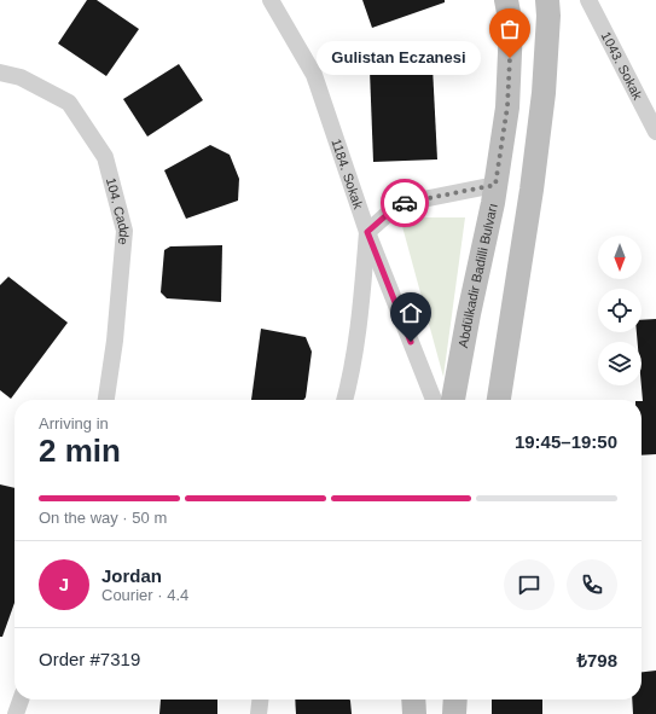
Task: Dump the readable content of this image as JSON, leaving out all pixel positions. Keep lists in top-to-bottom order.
{
  "streets": {
    "main road": ["Abdülkadir Badilli Bulvarı"],
    "street": ["1043. Sokak", "1184. Sokak", "104. Cadde"]
  },
  "places": ["Gulistan Eczanesi"],
  "north": "bottom",
  "page": {
    "bubble": "Gulistan Eczanesi",
    "heading": ["2 min", "Arriving in", "19:45–19:50"],
    "panel": [
      "Jordan",
      "Courier · 4.4",
      "Order #7319",
      "₺798"
    ],
    "bar": "On the way · 50 m",
    "round": "J"
  }
}
